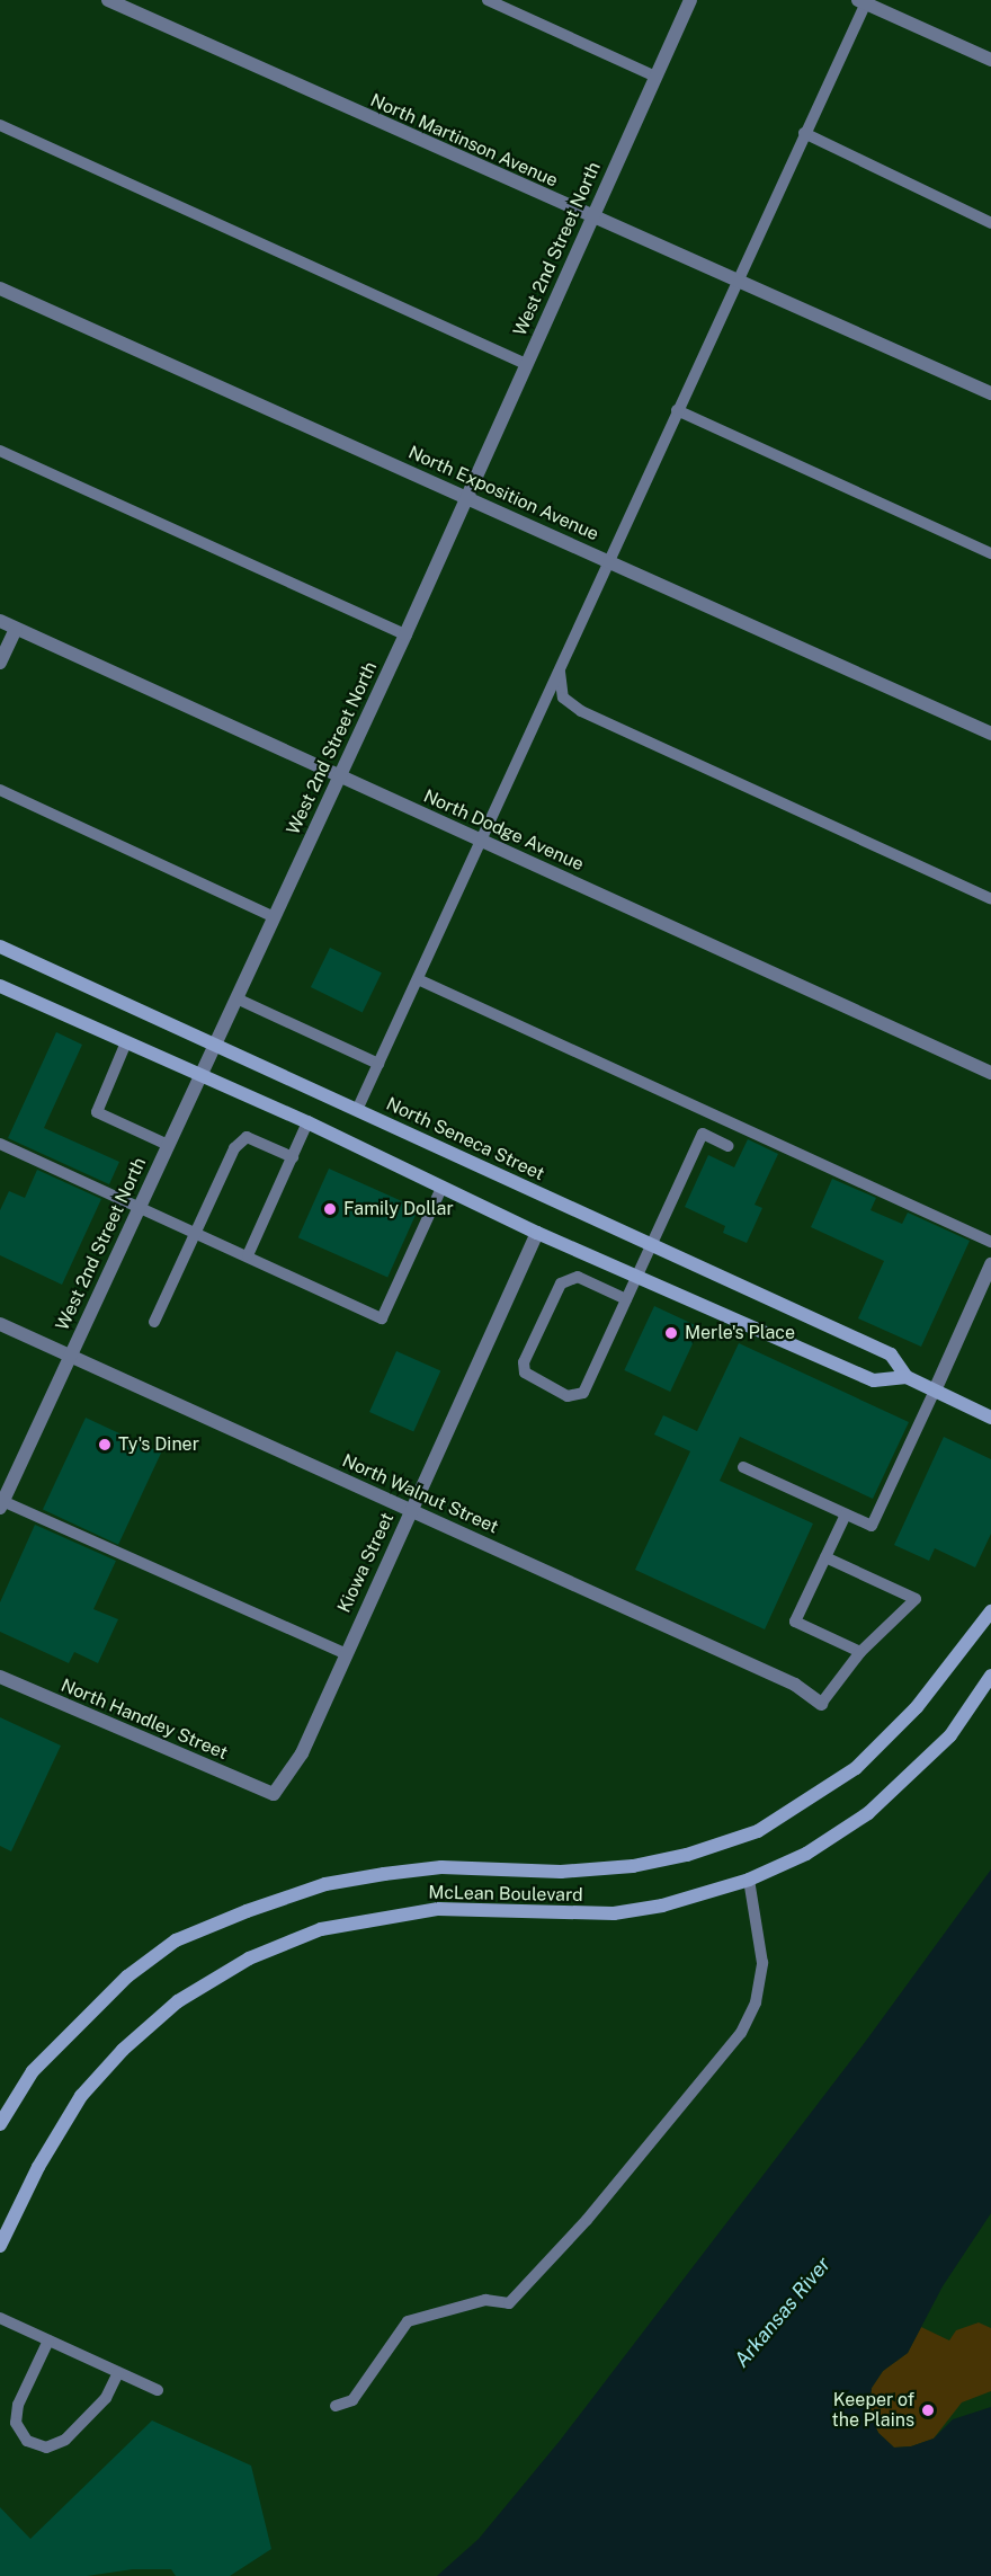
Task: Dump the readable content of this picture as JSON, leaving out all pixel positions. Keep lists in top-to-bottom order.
{
  "streets": {
    "main road": ["North Seneca Street", "McLean Boulevard"],
    "street": [
      "North Martinson Avenue",
      "West 2nd Street North",
      "North Exposition Avenue",
      "North Dodge Avenue",
      "North Walnut Street",
      "Kiowa Street",
      "North Handley Street"
    ]
  },
  "crossings": [
    ["North Martinson Avenue", "West 2nd Street North"],
    ["West 2nd Street North", "North Exposition Avenue"],
    ["West 2nd Street North", "North Dodge Avenue"],
    ["West 2nd Street North", "North Seneca Street"],
    ["West 2nd Street North", "North Walnut Street"],
    ["North Walnut Street", "Kiowa Street"],
    ["Kiowa Street", "North Handley Street"]
  ],
  "water": ["Arkansas River"],
  "places": [
    "Family Dollar",
    "Merle's Place",
    "Ty's Diner",
    "Keeper of the Plains"
  ]
}
